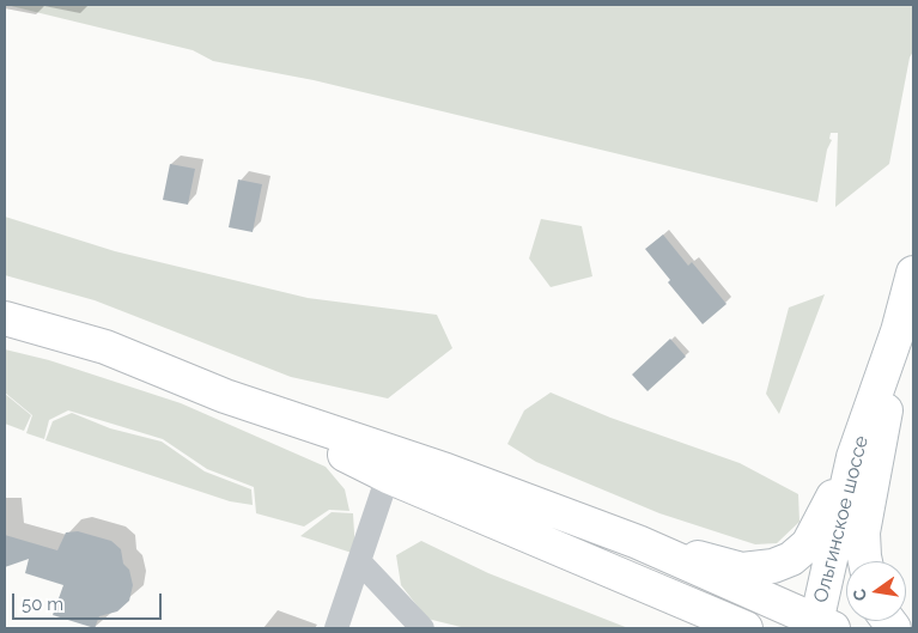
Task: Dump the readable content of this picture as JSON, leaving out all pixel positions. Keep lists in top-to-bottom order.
{
  "streets": {
    "main road": ["Ольгинское шоссе"]
  },
  "scale_bar": "50 m",
  "north": "left"
}
